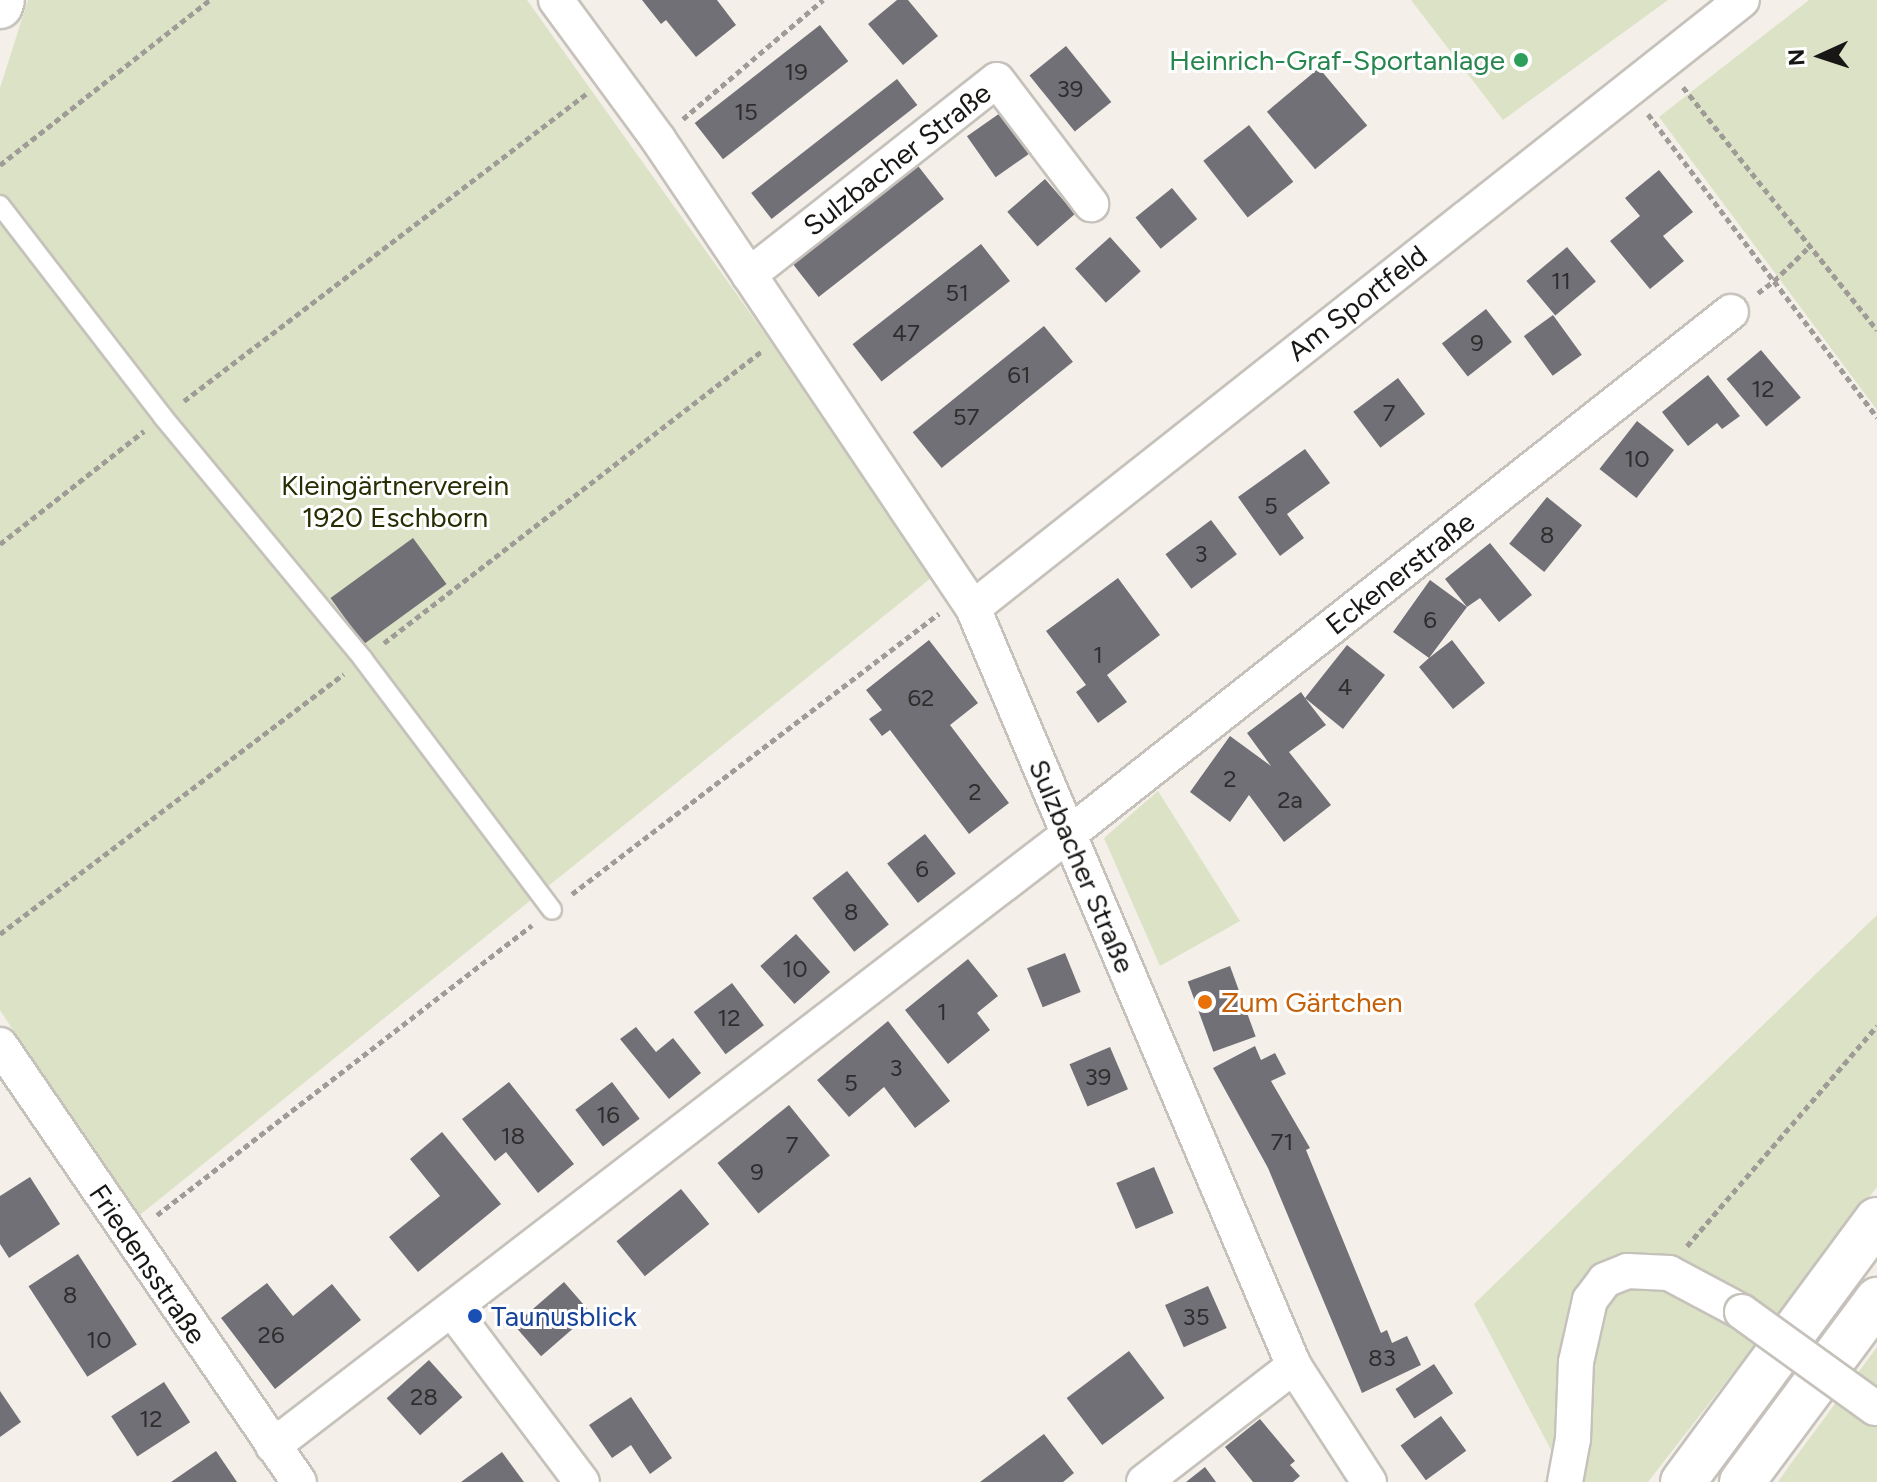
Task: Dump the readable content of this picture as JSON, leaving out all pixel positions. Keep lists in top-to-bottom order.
{
  "streets": {
    "street": [
      "Sulzbacher Straße",
      "Am Sportfeld",
      "Eckenerstraße",
      "Friedensstraße"
    ]
  },
  "crossings": [
    ["Sulzbacher Straße", "Am Sportfeld"],
    ["Sulzbacher Straße", "Eckenerstraße"]
  ],
  "parks": ["Kleingärtnerverein 1920 Eschborn"],
  "places": ["Heinrich-Graf-Sportanlage", "Zum Gärtchen", "Taunusblick"],
  "house_numbers": [
    "19",
    "39",
    "15",
    "11",
    "51",
    "47",
    "9",
    "61",
    "12",
    "7",
    "57",
    "10",
    "5",
    "8",
    "3",
    "6",
    "1",
    "4",
    "62",
    "2",
    "2",
    "2a",
    "6",
    "8",
    "10",
    "1",
    "12",
    "3",
    "39",
    "5",
    "16",
    "18",
    "71",
    "7",
    "9",
    "8",
    "35",
    "26",
    "10",
    "83",
    "28",
    "12"
  ],
  "north": "left"
}
